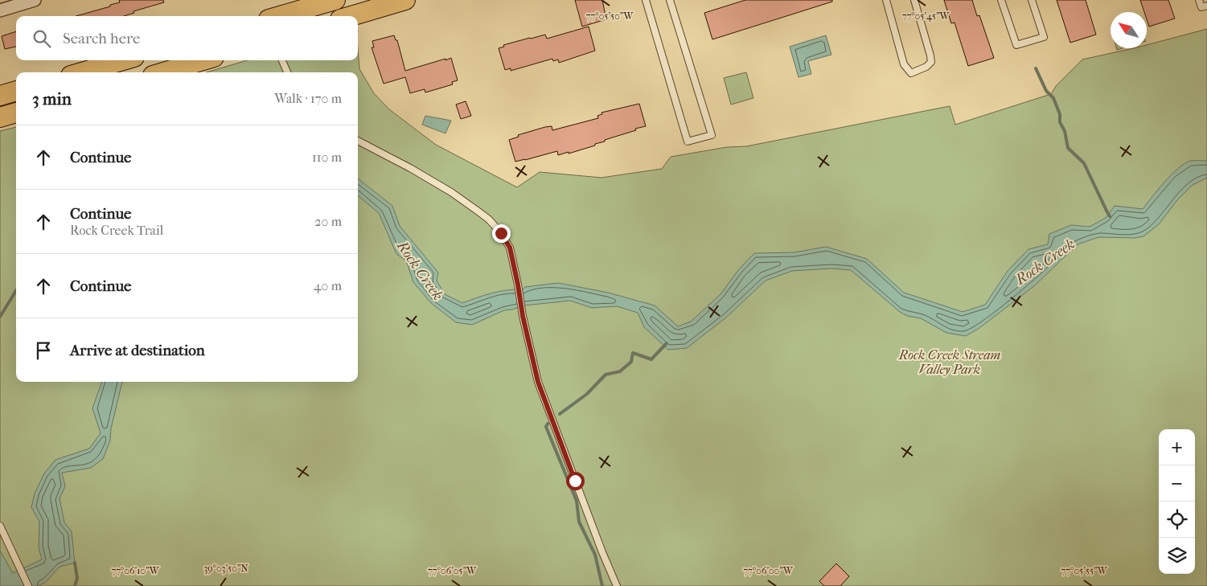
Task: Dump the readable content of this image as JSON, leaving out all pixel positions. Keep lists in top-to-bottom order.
{
  "water": ["Rock Creek"],
  "parks": ["Rock Creek Stream Valley Park"],
  "north": "top left",
  "page": {
    "search": "Search here",
    "heading": ["3 min", "Walk · 170 m"],
    "list": [
      ["Continue", "110 m"],
      ["Continue", "Rock Creek Trail", "20 m"],
      ["Continue", "40 m"],
      "Arrive at destination"
    ],
    "map_buttons": ["+", "−"]
  },
  "coordinates": [
    "77°05'50\"W",
    "77°05'45\"W",
    "39°03'50\"N",
    "77°06'10\"W",
    "77°06'05\"W",
    "77°06'00\"W",
    "77°05'55\"W"
  ]
}
